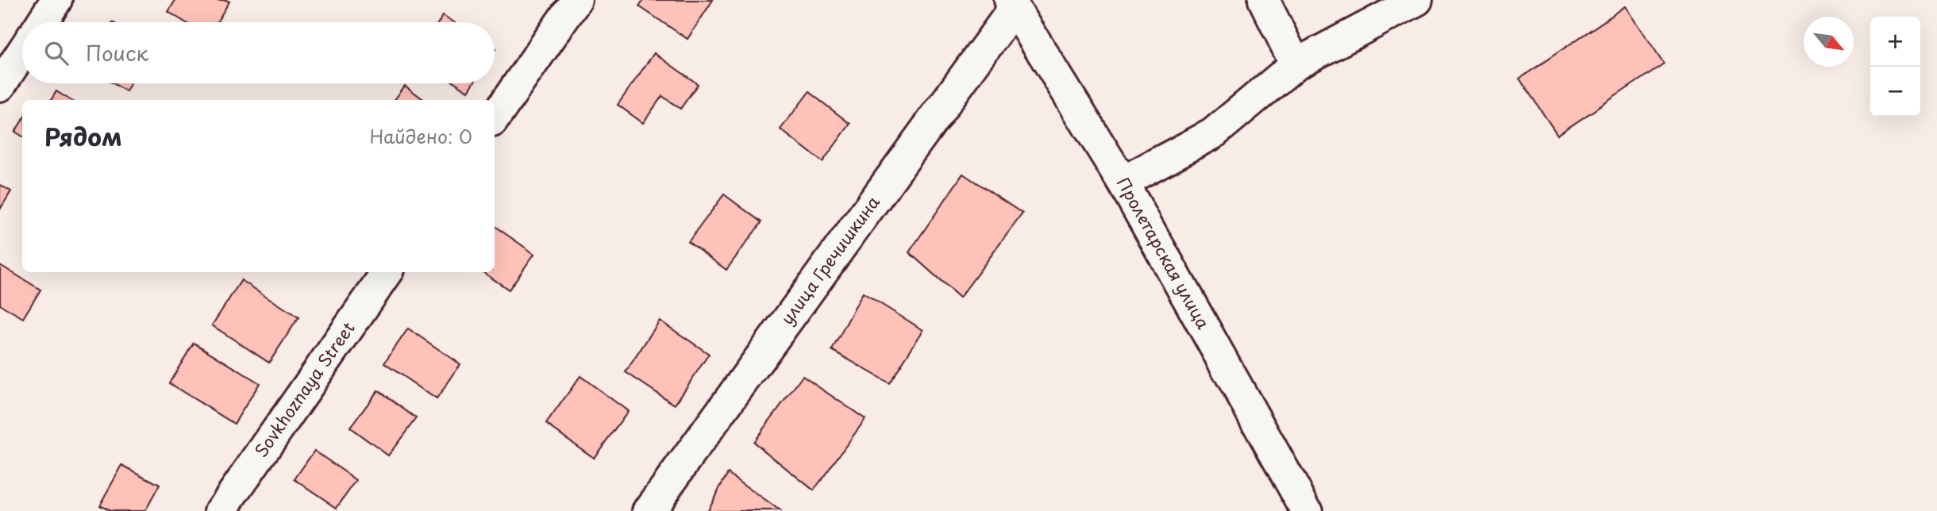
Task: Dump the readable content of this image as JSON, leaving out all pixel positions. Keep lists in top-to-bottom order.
{
  "streets": {
    "street": ["Пролетарская улица", "улица Гречишкина", "Sovkhoznaya Street"]
  },
  "crossings": [
    ["Пролетарская улица", "улица Гречишкина"]
  ],
  "north": "bottom right",
  "page": {
    "map_buttons": ["+", "−"],
    "search": "Поиск",
    "heading": ["Рядом", "Найдено: 0"]
  }
}
